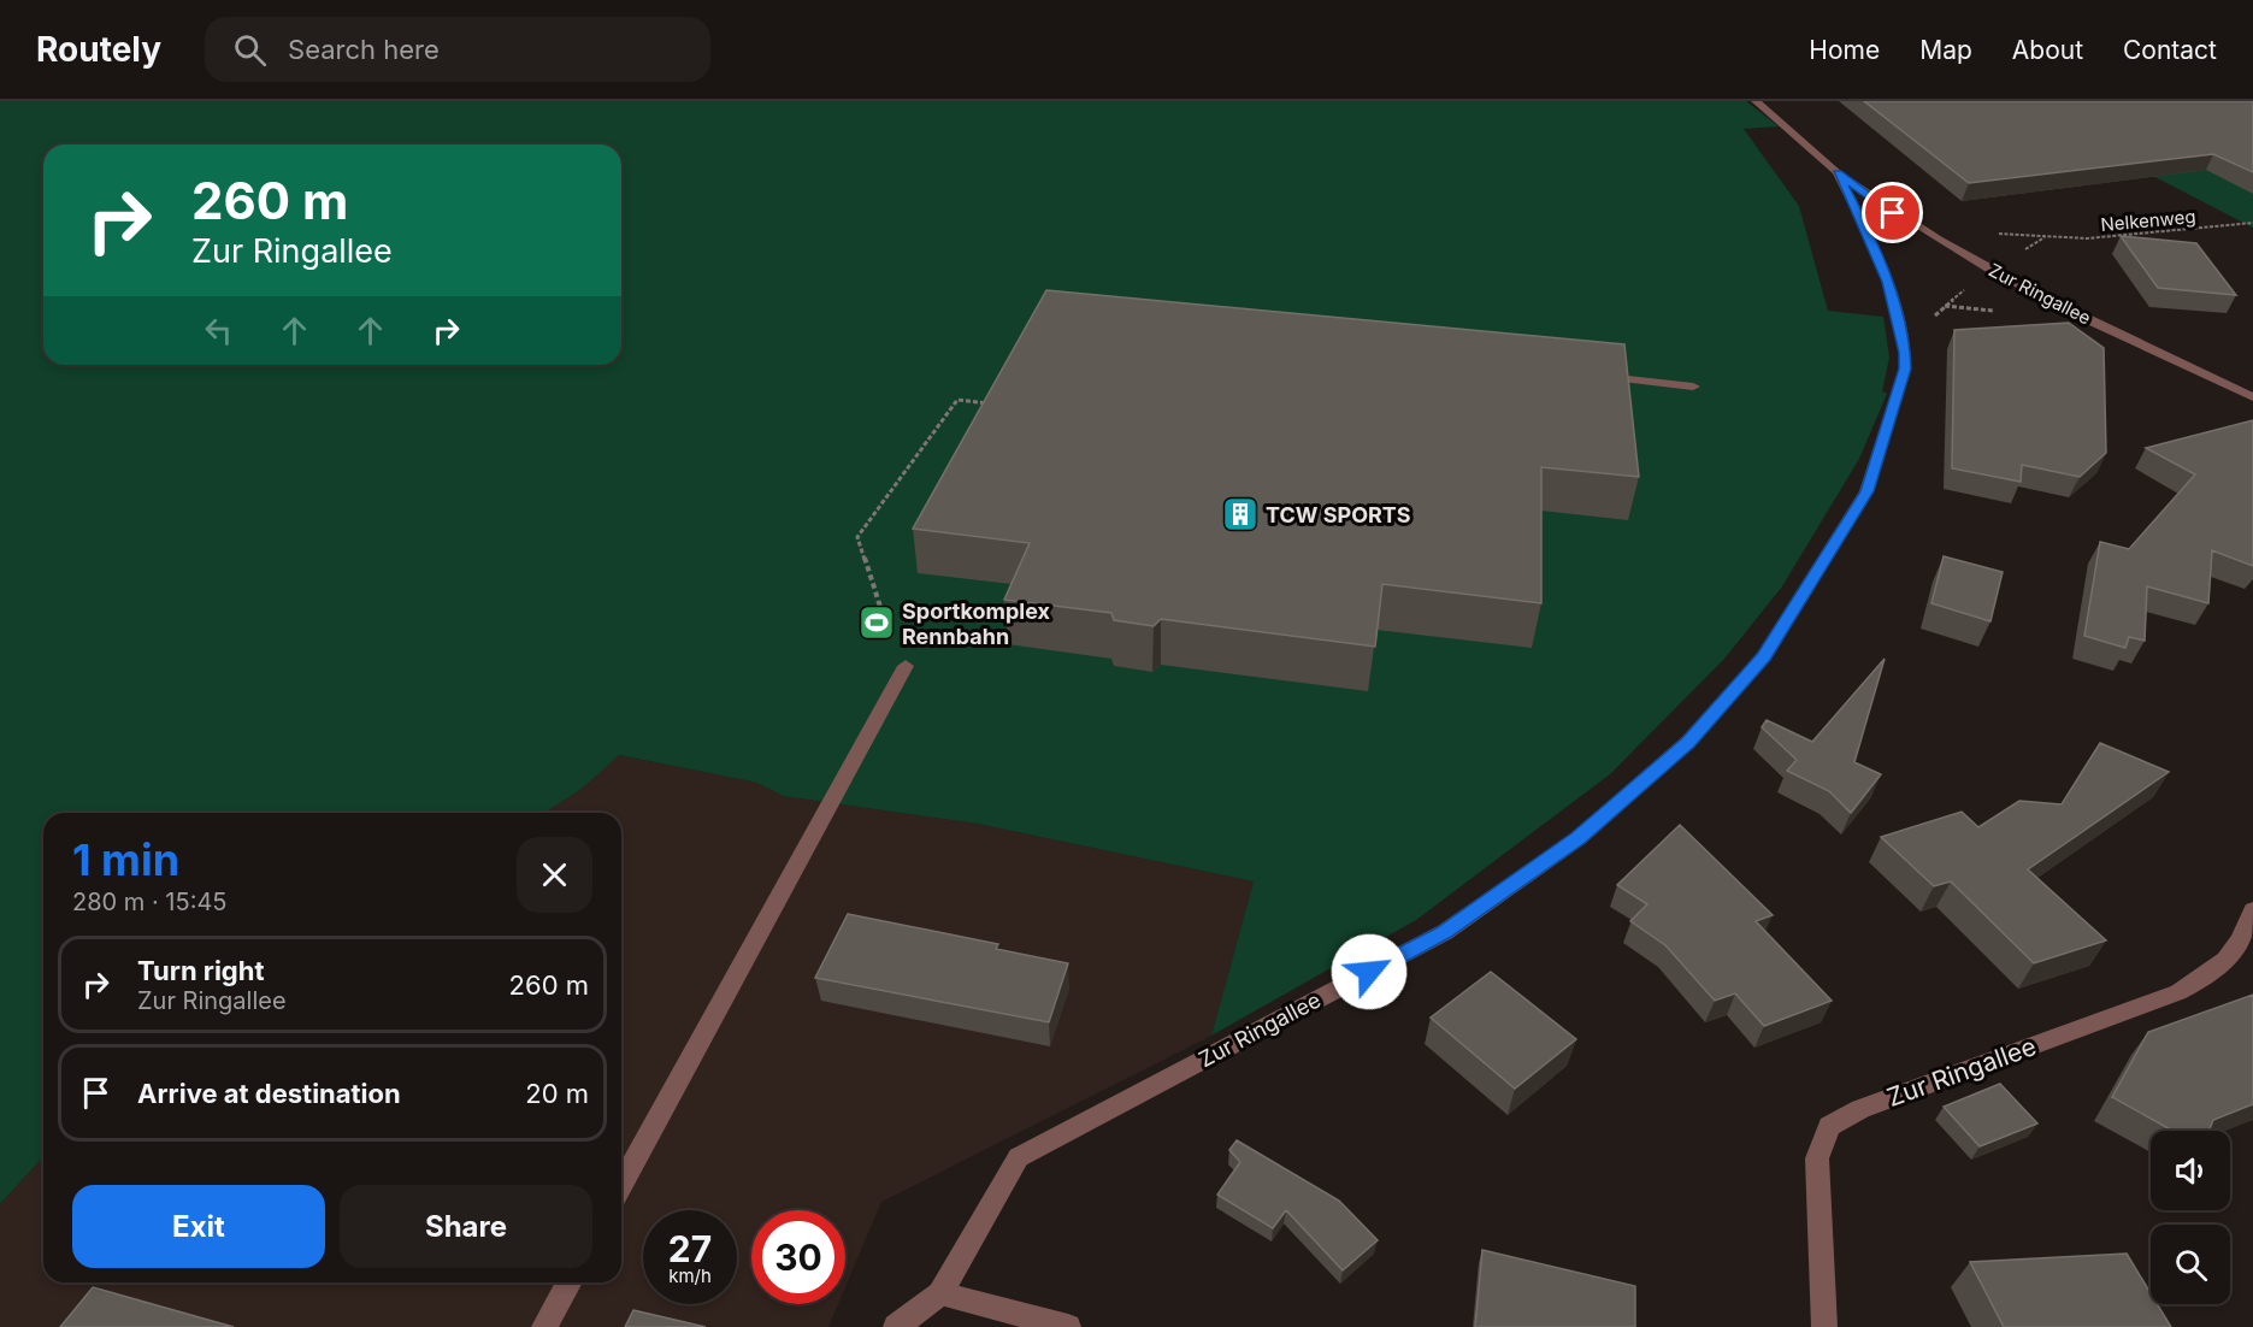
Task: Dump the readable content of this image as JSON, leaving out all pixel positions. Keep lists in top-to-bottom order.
{
  "streets": {
    "street": ["Zur Ringallee"],
    "path": ["Nelkenweg"]
  },
  "places": {
    "building": ["TCW SPORTS"],
    "sports": ["Sportkomplex Rennbahn"]
  },
  "page": {
    "header": "Routely",
    "search": "Search here",
    "nav": [
      "Home",
      "Map",
      "About",
      "Contact"
    ],
    "turn": ["260 m", "Zur Ringallee"],
    "heading": ["1 min", "280 m · 15:45"],
    "list": [
      {
        "name": "Turn right",
        "note": "Zur Ringallee",
        "value": "260 m"
      },
      {
        "name": "Arrive at destination",
        "value": "20 m"
      }
    ],
    "buttons": ["Exit", "Share"],
    "speed": "27 km/h",
    "limit": "30"
  }
}
